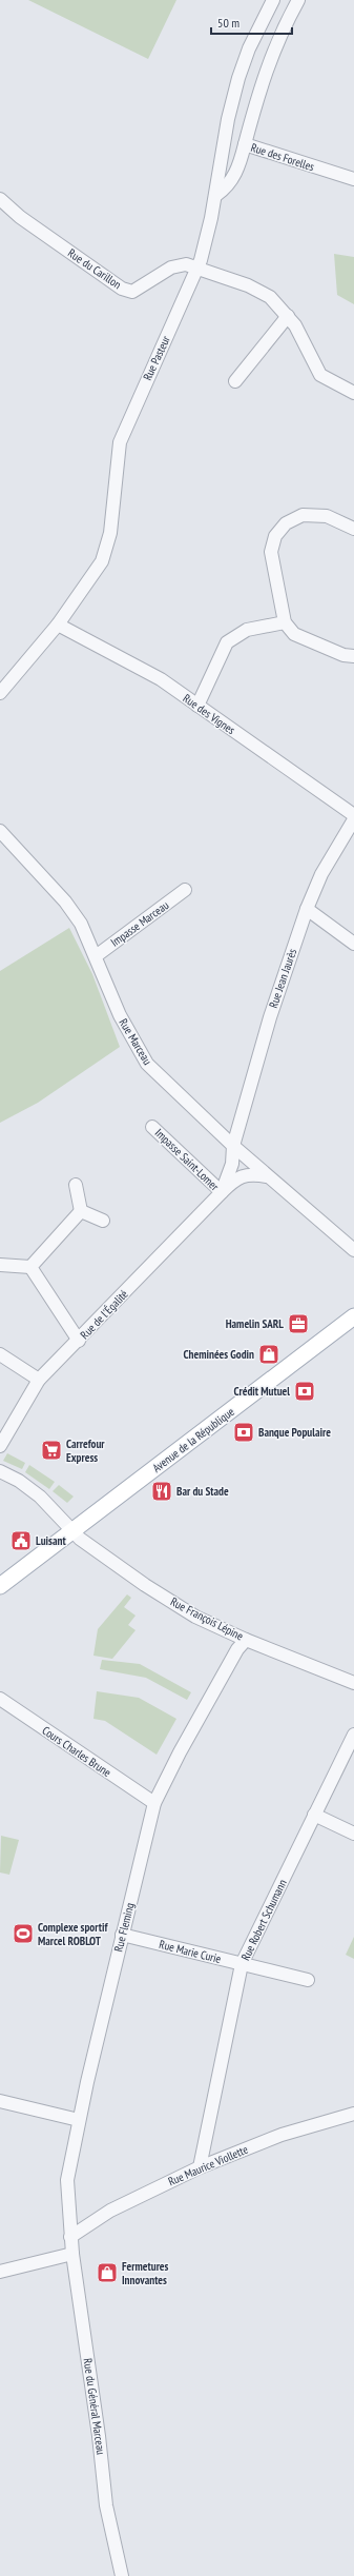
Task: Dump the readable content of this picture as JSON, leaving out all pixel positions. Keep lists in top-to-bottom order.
{
  "streets": {
    "main road": ["Avenue de la République"],
    "street": [
      "Rue des Forelles",
      "Rue du Carillon",
      "Rue Pasteur",
      "Rue des Vignes",
      "Impasse Marceau",
      "Rue Jean Jaurès",
      "Rue Marceau",
      "Impasse Saint-Lomer",
      "Rue de l'Égalité",
      "Rue François Lépine",
      "Cours Charles Brune",
      "Rue Robert Schumann",
      "Rue Fleming",
      "Rue Marie Curie",
      "Rue Maurice Viollette",
      "Rue du Général Marceau"
    ]
  },
  "crossings": [
    ["Rue des Forelles", "Rue Pasteur"],
    ["Rue du Carillon", "Rue Pasteur"],
    ["Rue Pasteur", "Rue des Vignes"],
    ["Impasse Marceau", "Rue Marceau"],
    ["Rue Jean Jaurès", "Rue Marceau"],
    ["Rue Jean Jaurès", "Rue de l'Égalité"],
    ["Rue Marceau", "Rue de l'Égalité"],
    ["Impasse Saint-Lomer", "Rue de l'Égalité"],
    ["Avenue de la République", "Rue François Lépine"],
    ["Rue François Lépine", "Rue Fleming"],
    ["Cours Charles Brune", "Rue Fleming"],
    ["Rue Robert Schumann", "Rue Marie Curie"],
    ["Rue Robert Schumann", "Rue Maurice Viollette"],
    ["Rue Fleming", "Rue Marie Curie"],
    ["Rue Fleming", "Rue Maurice Viollette"],
    ["Rue Fleming", "Rue du Général Marceau"],
    ["Rue Maurice Viollette", "Rue du Général Marceau"]
  ],
  "places": {
    "office": ["Hamelin SARL"],
    "shop": ["Cheminées Godin", "Fermetures Innovantes"],
    "bank": ["Crédit Mutuel", "Banque Populaire"],
    "supermarket": ["Carrefour Express"],
    "restaurant": ["Bar du Stade"],
    "public building": ["Luisant"],
    "sports": ["Complexe sportif Marcel ROBLOT"]
  },
  "scale_bar": "50 m"
}
